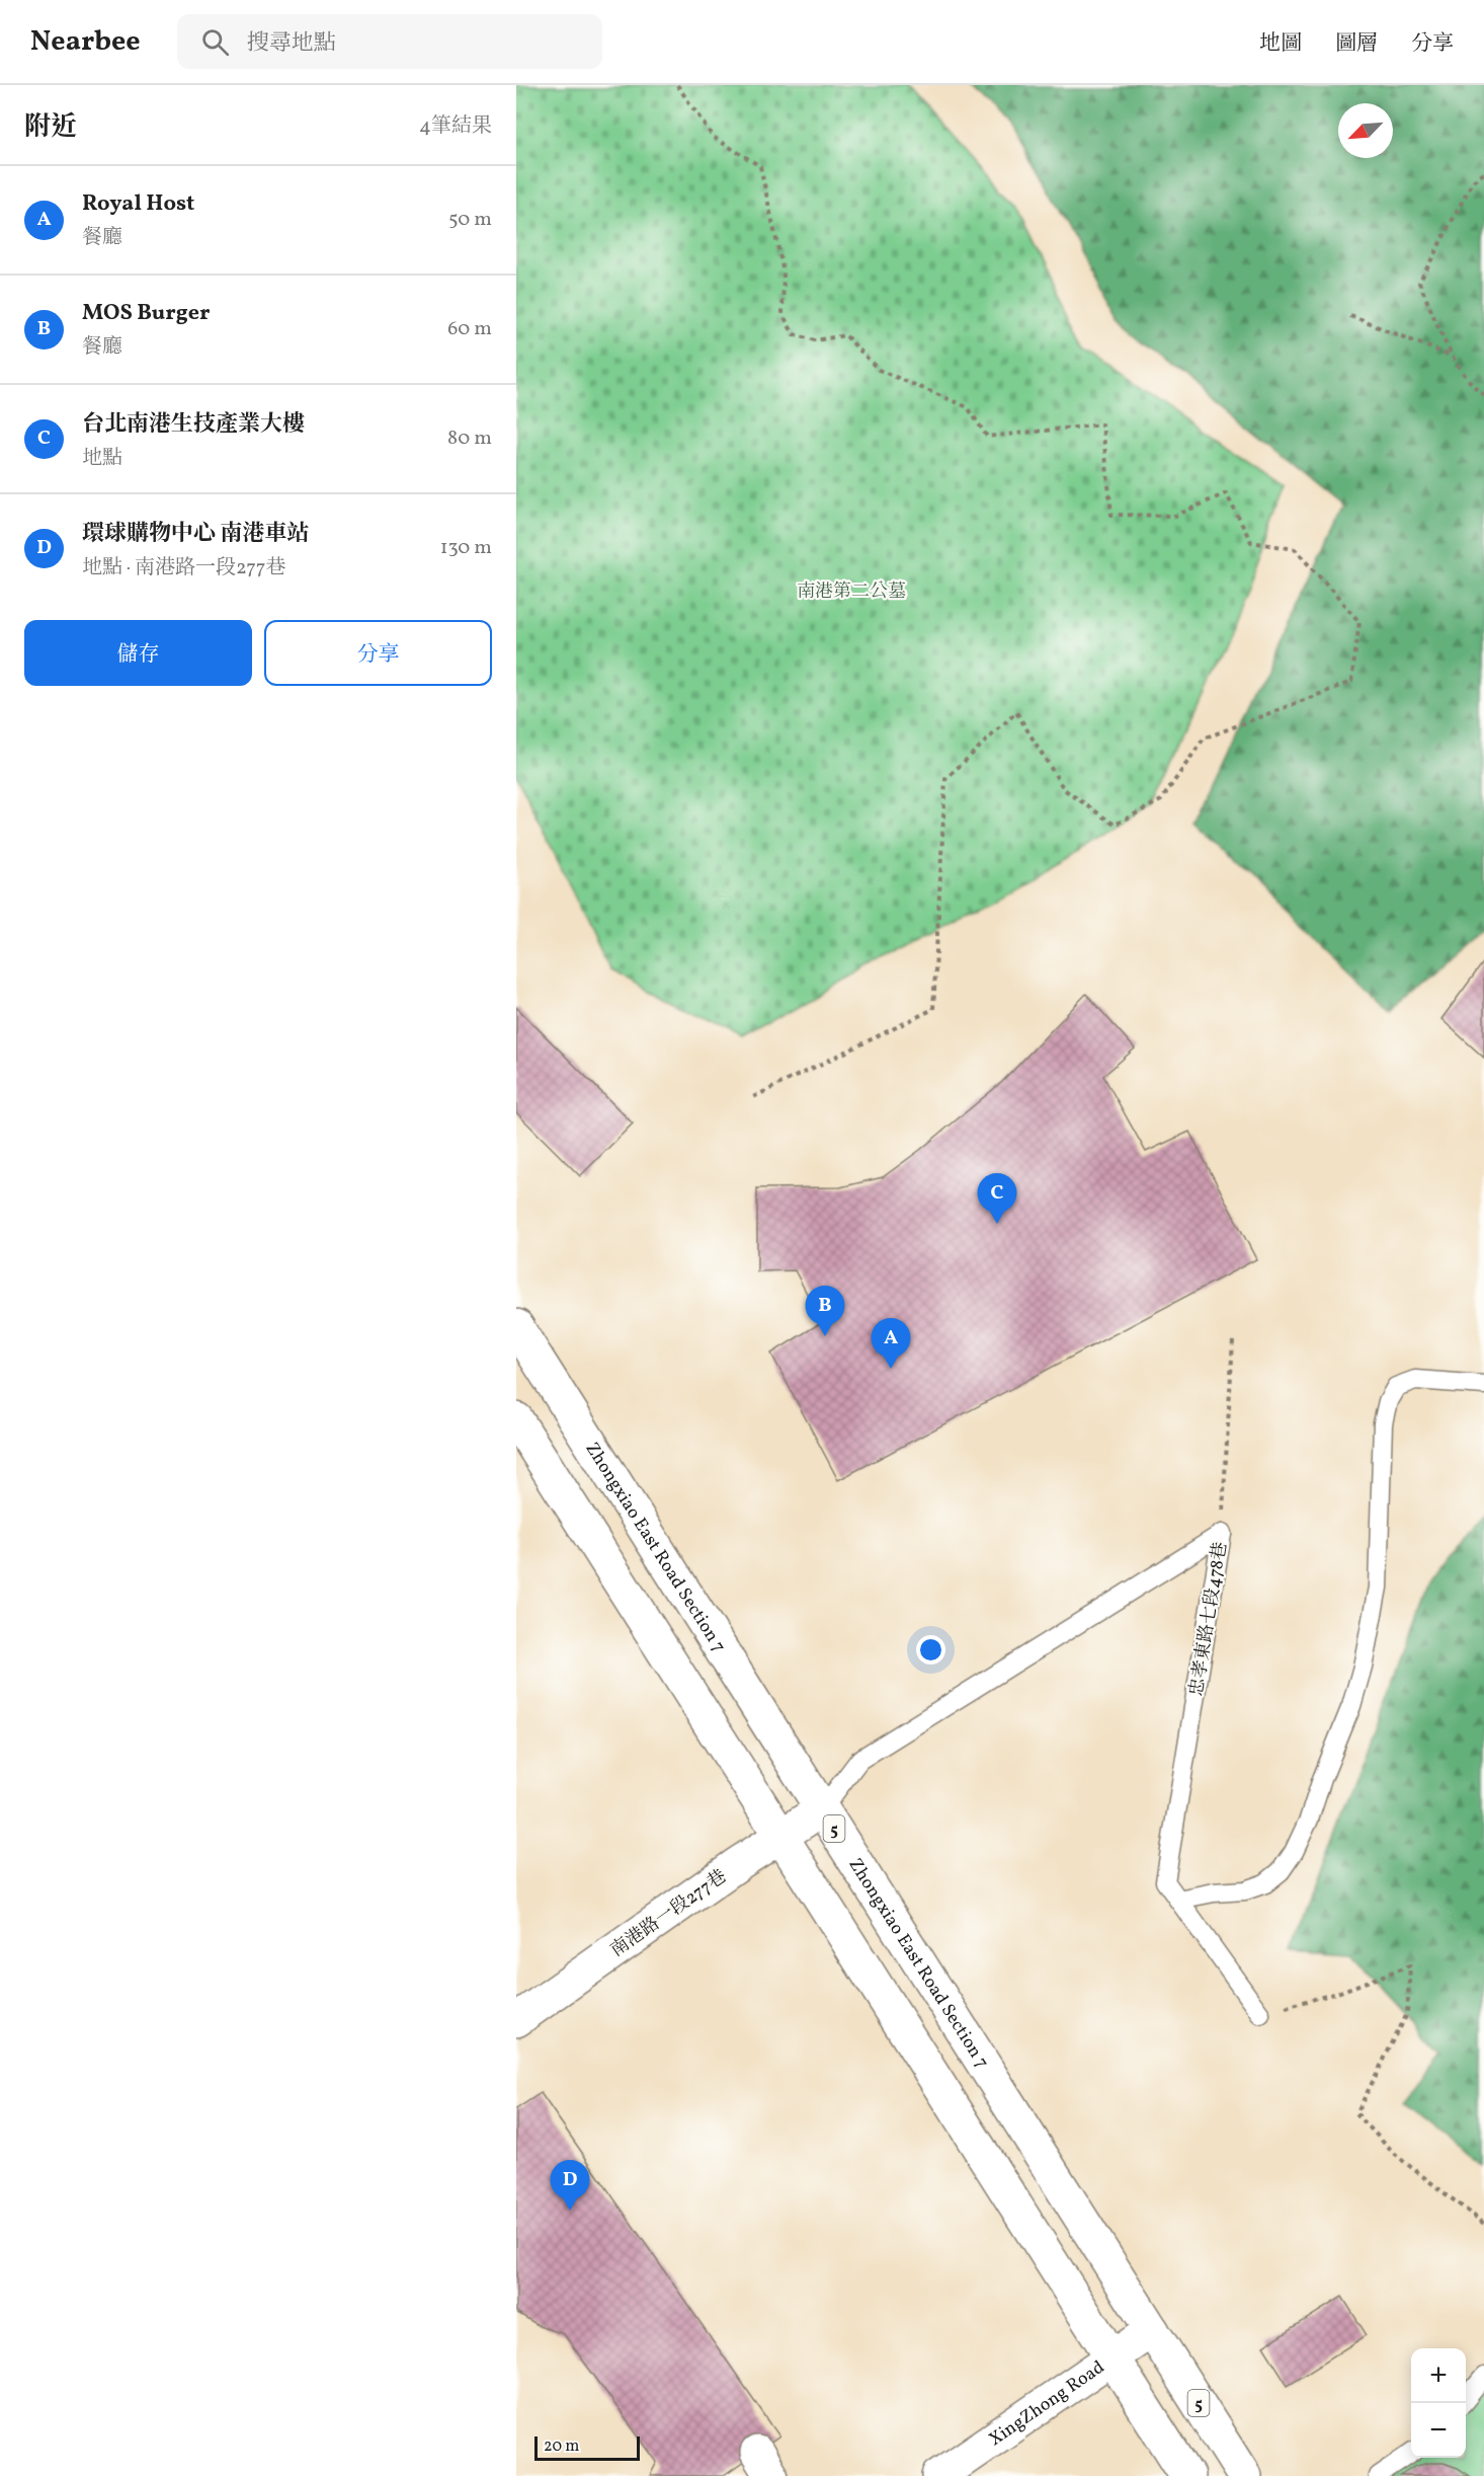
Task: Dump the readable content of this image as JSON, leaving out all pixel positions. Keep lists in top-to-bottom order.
{
  "streets": {
    "main road": [
      "Zhongxiao East Road Section 7",
      "5",
      "南港路一段277巷",
      "XingZhong Road"
    ],
    "lane": ["忠孝東路七段478巷"]
  },
  "crossings": [
    ["Zhongxiao East Road Section 7", "忠孝東路七段478巷"],
    ["Zhongxiao East Road Section 7", "南港路一段277巷"],
    ["Zhongxiao East Road Section 7", "XingZhong Road"],
    ["忠孝東路七段478巷", "南港路一段277巷"]
  ],
  "parks": ["南港第二公墓"],
  "scale_bar": "20 m",
  "north": "bottom left",
  "page": {
    "header": "Nearbee",
    "search": "搜尋地點",
    "nav": ["地圖", "圖層", "分享"],
    "heading": ["附近", "4筆結果"],
    "list": [
      {
        "mark": "A",
        "name": "Royal Host",
        "note": "餐廳",
        "value": "50 m"
      },
      {
        "mark": "B",
        "name": "MOS Burger",
        "note": "餐廳",
        "value": "60 m"
      },
      {
        "mark": "C",
        "name": "台北南港生技產業大樓",
        "note": "地點",
        "value": "80 m"
      },
      {
        "mark": "D",
        "name": "環球購物中心 南港車站",
        "note": "地點 · 南港路一段277巷",
        "value": "130 m"
      }
    ],
    "buttons": ["儲存", "分享"],
    "pins": [
      "C",
      "B",
      "A",
      "D"
    ],
    "map_buttons": ["+", "−"],
    "scale": "20 m"
  }
}
